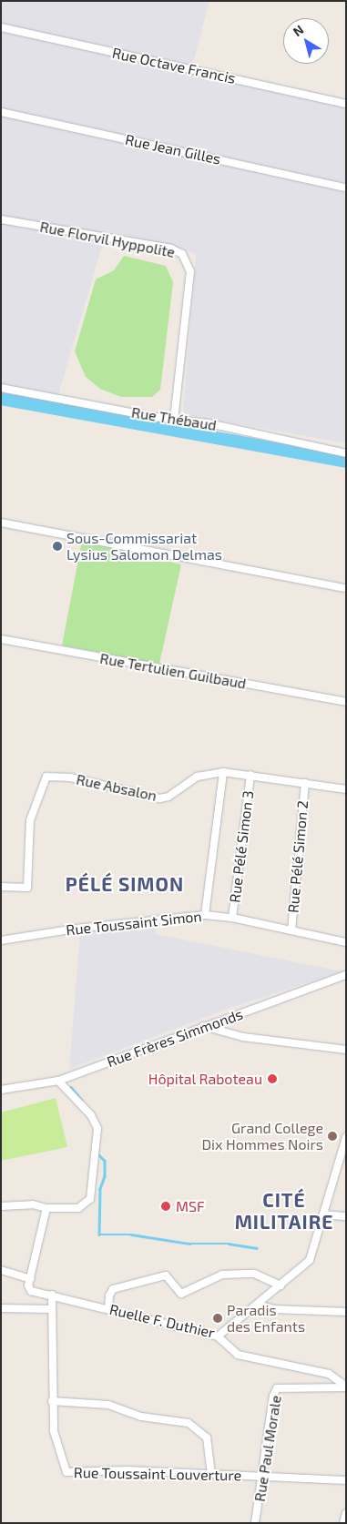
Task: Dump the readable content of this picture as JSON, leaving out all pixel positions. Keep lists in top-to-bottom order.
{
  "streets": {
    "street": [
      "Rue Octave Francis",
      "Rue Jean Gilles",
      "Rue Florvil Hyppolite",
      "Rue Thébaud",
      "Rue Tertulien Guilbaud",
      "Rue Absalon",
      "Rue Pélé Simon 3",
      "Rue Pélé Simon 2",
      "Rue Toussaint Simon",
      "Rue Frères Simmonds",
      "Ruelle F. Duthier",
      "Rue Paul Morale",
      "Rue Toussaint Louverture"
    ]
  },
  "crossings": [
    ["Rue Florvil Hyppolite", "Rue Thébaud"],
    ["Rue Absalon", "Rue Pélé Simon 3"],
    ["Rue Absalon", "Rue Pélé Simon 2"],
    ["Rue Pélé Simon 3", "Rue Toussaint Simon"],
    ["Rue Pélé Simon 2", "Rue Toussaint Simon"],
    ["Ruelle F. Duthier", "Rue Toussaint Louverture"],
    ["Rue Paul Morale", "Rue Toussaint Louverture"]
  ],
  "districts": ["PÉLÉ SIMON", "CITÉ MILITAIRE"],
  "places": [
    "Sous-Commissariat Lysius Salomon Delmas",
    "Hôpital Raboteau",
    "Grand College Dix Hommes Noirs",
    "MSF",
    "Paradis des Enfants"
  ],
  "north": "top left"
}
